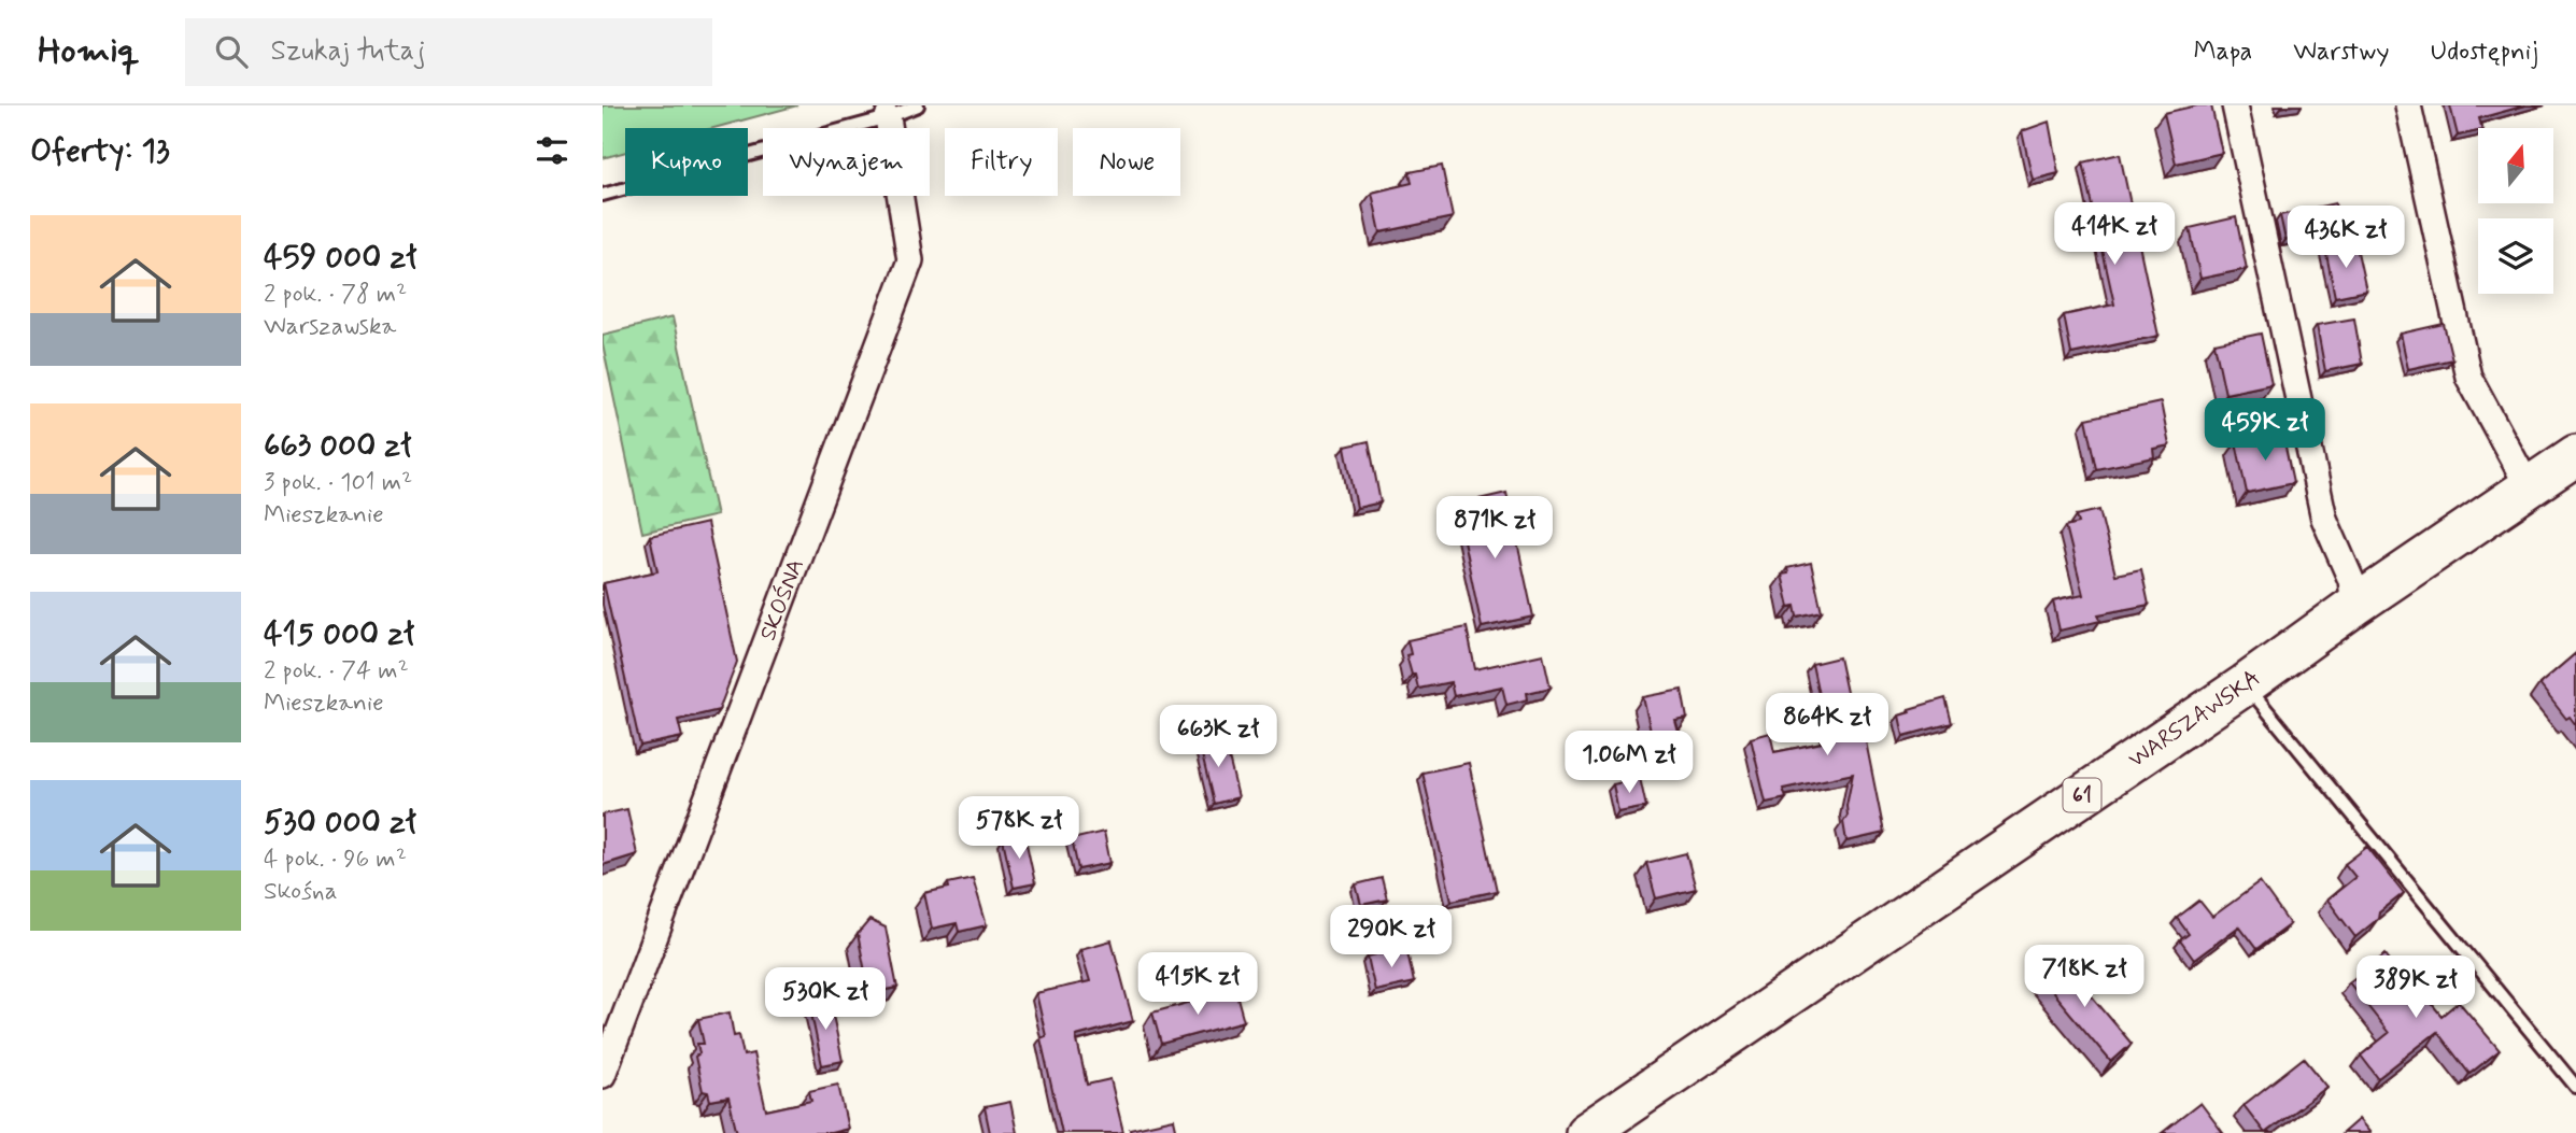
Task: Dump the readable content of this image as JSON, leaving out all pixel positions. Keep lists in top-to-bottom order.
{
  "streets": {
    "main road": ["WARSZAWSKA", "61"],
    "street": ["SKOŚNA"]
  },
  "north": "top",
  "page": {
    "header": "Homiq",
    "search": "Szukaj tutaj",
    "nav": ["Mapa", "Warstwy", "Udostępnij"],
    "heading": "Oferty: 13",
    "chip": [
      "Kupno",
      "Wynajem",
      "Filtry",
      "Nowe"
    ],
    "list": [
      {
        "name": "459 000 zł",
        "note": "2 pok. · 78 m² · Warszawska"
      },
      {
        "name": "663 000 zł",
        "note": "3 pok. · 101 m² · Mieszkanie"
      },
      {
        "name": "415 000 zł",
        "note": "2 pok. · 74 m² · Mieszkanie"
      },
      {
        "name": "530 000 zł",
        "note": "4 pok. · 96 m² · Skośna"
      }
    ],
    "price": [
      "414K zł",
      "436K zł",
      "459K zł",
      "871K zł",
      "864K zł",
      "663K zł",
      "1.06M zł",
      "578K zł",
      "290K zł",
      "718K zł",
      "415K zł",
      "389K zł",
      "530K zł"
    ]
  }
}
